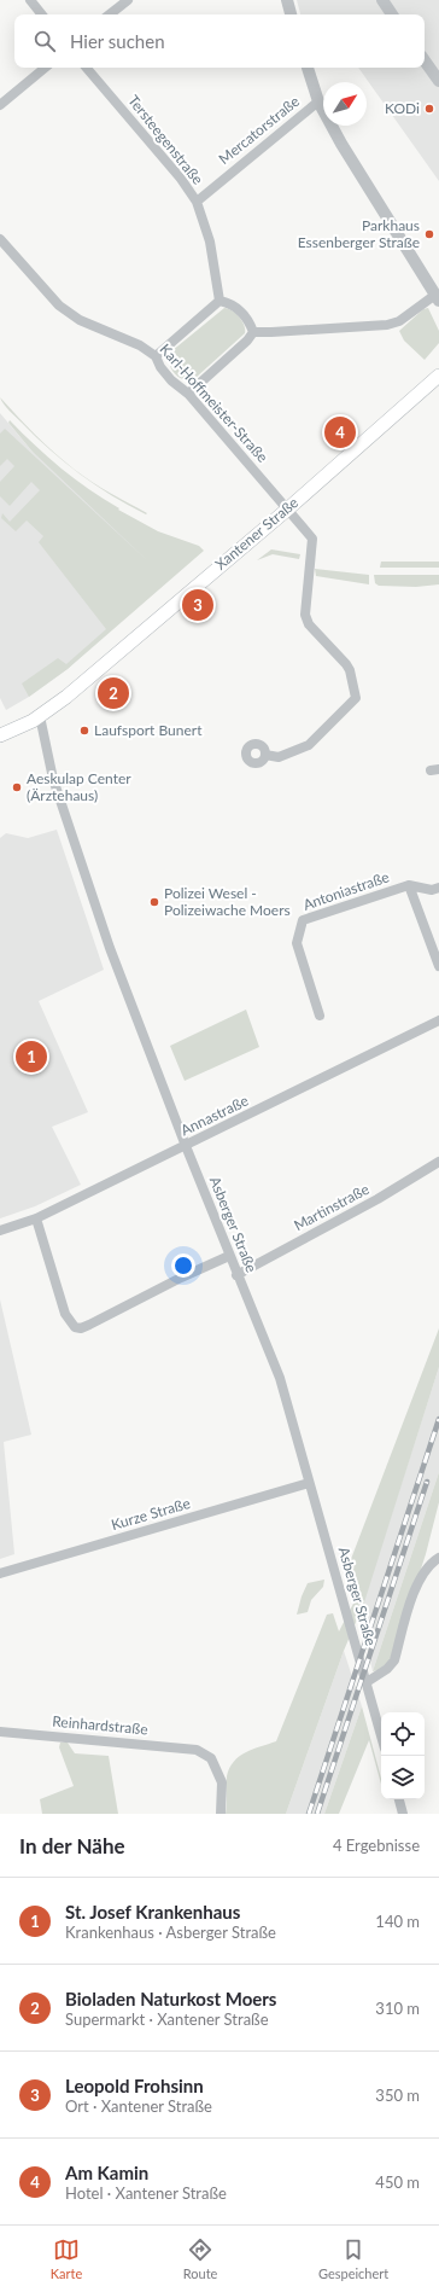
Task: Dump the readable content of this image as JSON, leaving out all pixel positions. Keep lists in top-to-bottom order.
{
  "streets": {
    "main road": ["Xantener Straße"],
    "street": [
      "Mercatorstraße",
      "Tersteegenstraße",
      "Karl-Hoffmeister-Straße",
      "Antoniastraße",
      "Annastraße",
      "Martinstraße",
      "Asberger Straße",
      "Kurze Straße",
      "Reinhardstraße"
    ]
  },
  "crossings": [
    ["Mercatorstraße", "Tersteegenstraße"],
    ["Karl-Hoffmeister-Straße", "Xantener Straße"],
    ["Xantener Straße", "Asberger Straße"],
    ["Annastraße", "Asberger Straße"],
    ["Martinstraße", "Asberger Straße"],
    ["Asberger Straße", "Kurze Straße"]
  ],
  "places": [
    "KODi",
    "Parkhaus Essenberger Straße",
    "Laufsport Bunert",
    "Aeskulap Center (Ärztehaus)",
    "Polizei Wesel - Polizeiwache Moers"
  ],
  "north": "top right",
  "page": {
    "search": "Hier suchen",
    "pins": [
      "4",
      "3",
      "2",
      "1"
    ],
    "heading": ["In der Nähe", "4 Ergebnisse"],
    "list": [
      {
        "mark": "1",
        "name": "St. Josef Krankenhaus",
        "note": "Krankenhaus · Asberger Straße",
        "value": "140 m"
      },
      {
        "mark": "2",
        "name": "Bioladen Naturkost Moers",
        "note": "Supermarkt · Xantener Straße",
        "value": "310 m"
      },
      {
        "mark": "3",
        "name": "Leopold Frohsinn",
        "note": "Ort · Xantener Straße",
        "value": "350 m"
      },
      {
        "mark": "4",
        "name": "Am Kamin",
        "note": "Hotel · Xantener Straße",
        "value": "450 m"
      }
    ],
    "nav": ["Karte", "Route", "Gespeichert"]
  }
}
